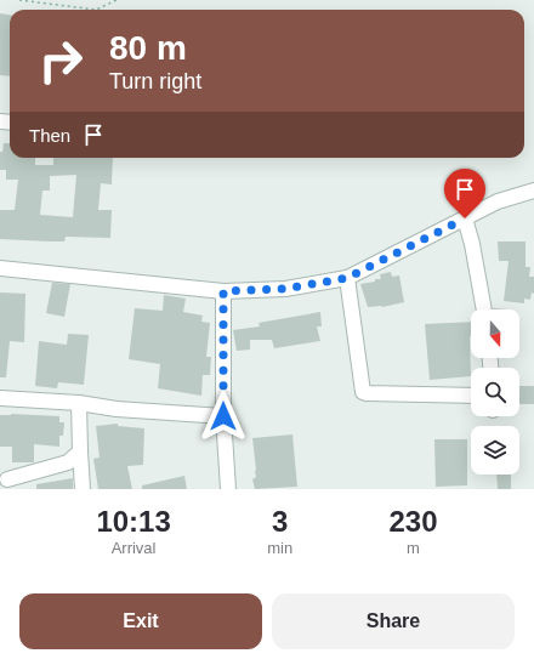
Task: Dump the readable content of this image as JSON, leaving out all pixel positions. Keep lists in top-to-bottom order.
{
  "north": "bottom",
  "page": {
    "turn": ["80 m", "Turn right"],
    "then": "Then",
    "eta": [
      "10:13",
      "Arrival",
      "3",
      "min",
      "230",
      "m"
    ],
    "buttons": ["Exit", "Share"]
  }
}
